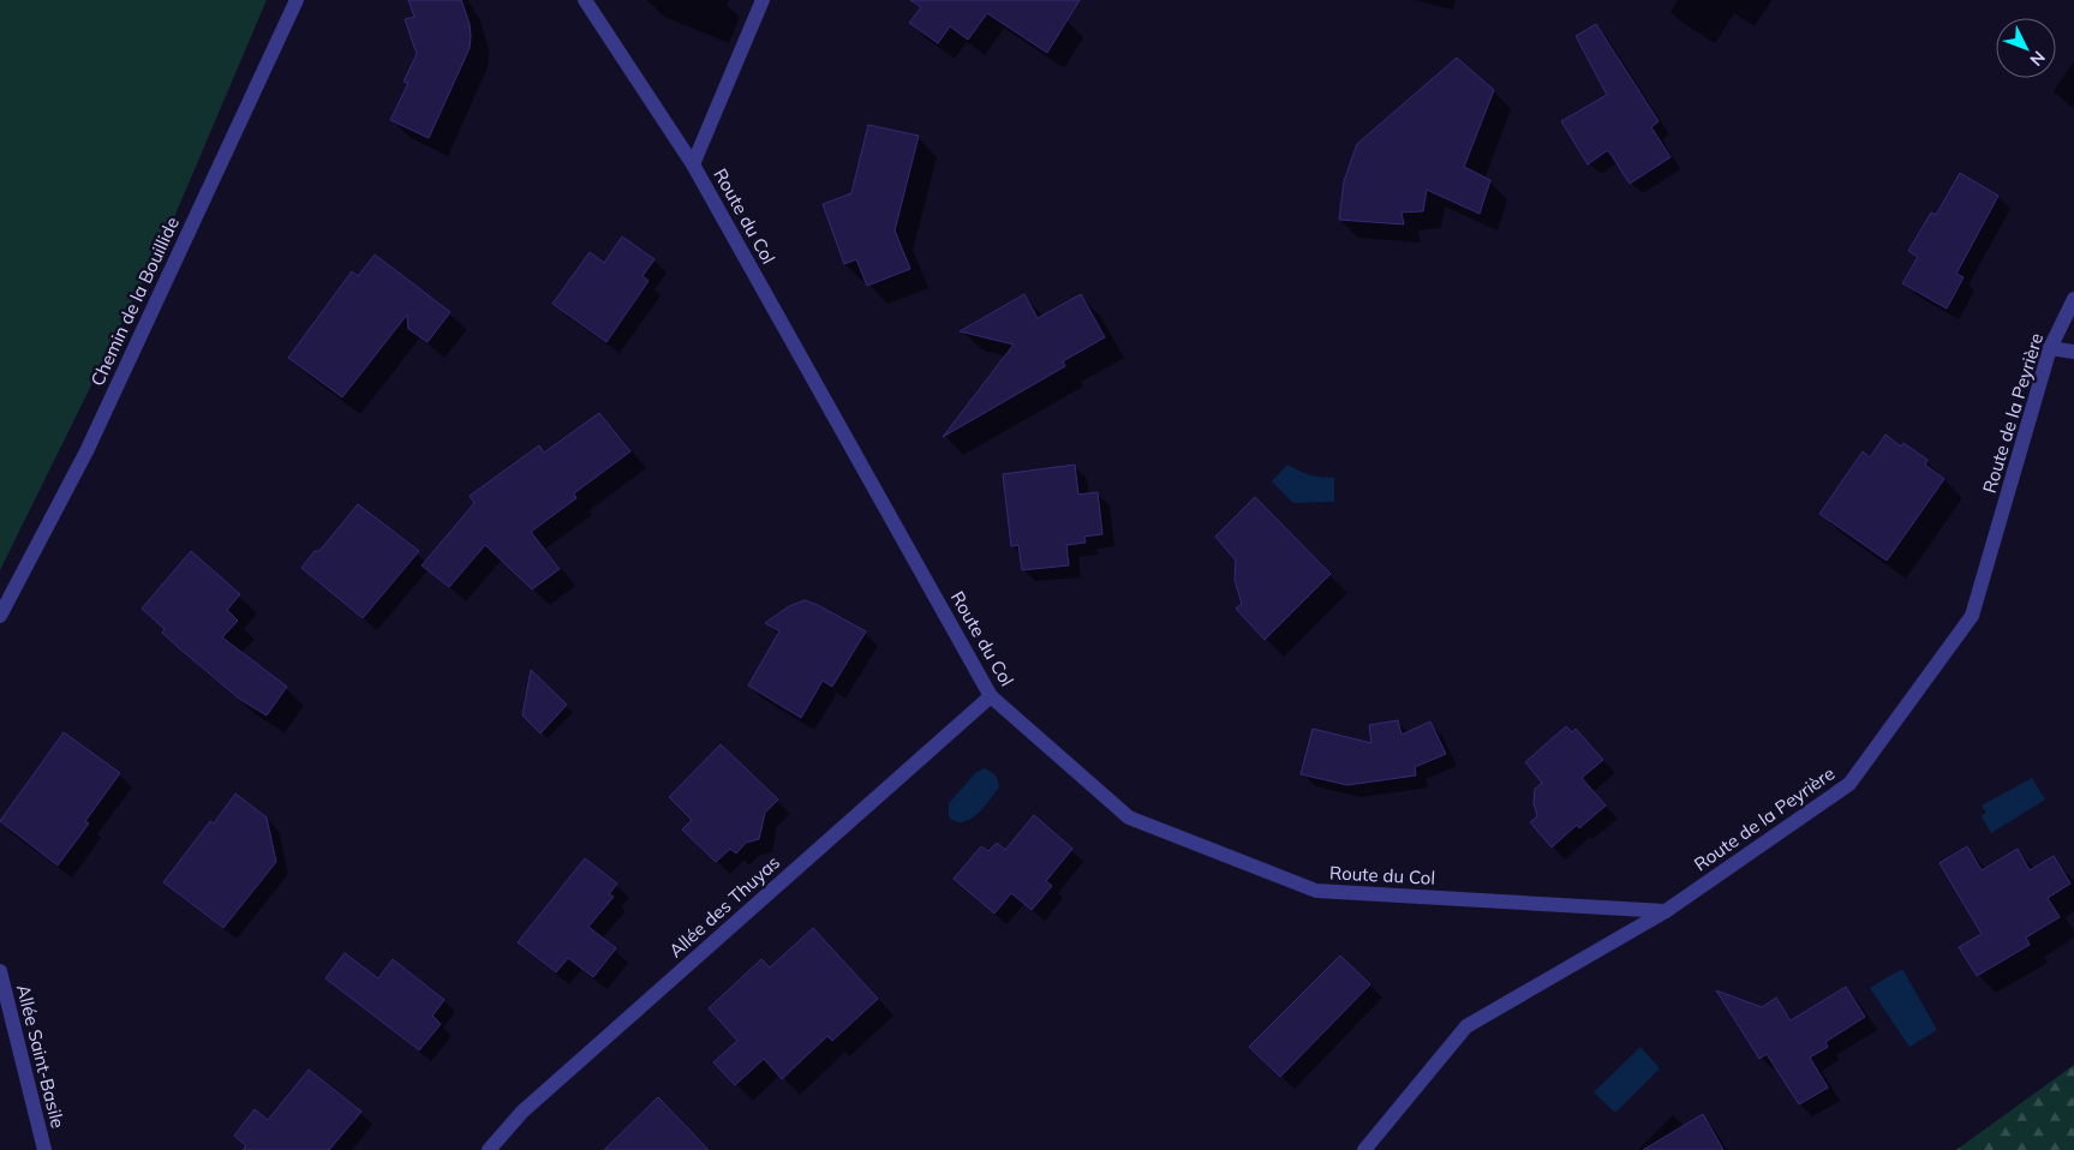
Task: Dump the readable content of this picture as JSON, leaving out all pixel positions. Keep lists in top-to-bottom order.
{
  "streets": {
    "street": [
      "Route du Col",
      "Chemin de la Bouillide",
      "Route de la Peyrière",
      "Allée des Thuyas",
      "Allée Saint-Basile"
    ]
  },
  "crossings": [
    ["Route du Col", "Route de la Peyrière"],
    ["Route du Col", "Allée des Thuyas"]
  ],
  "north": "bottom right"
}
